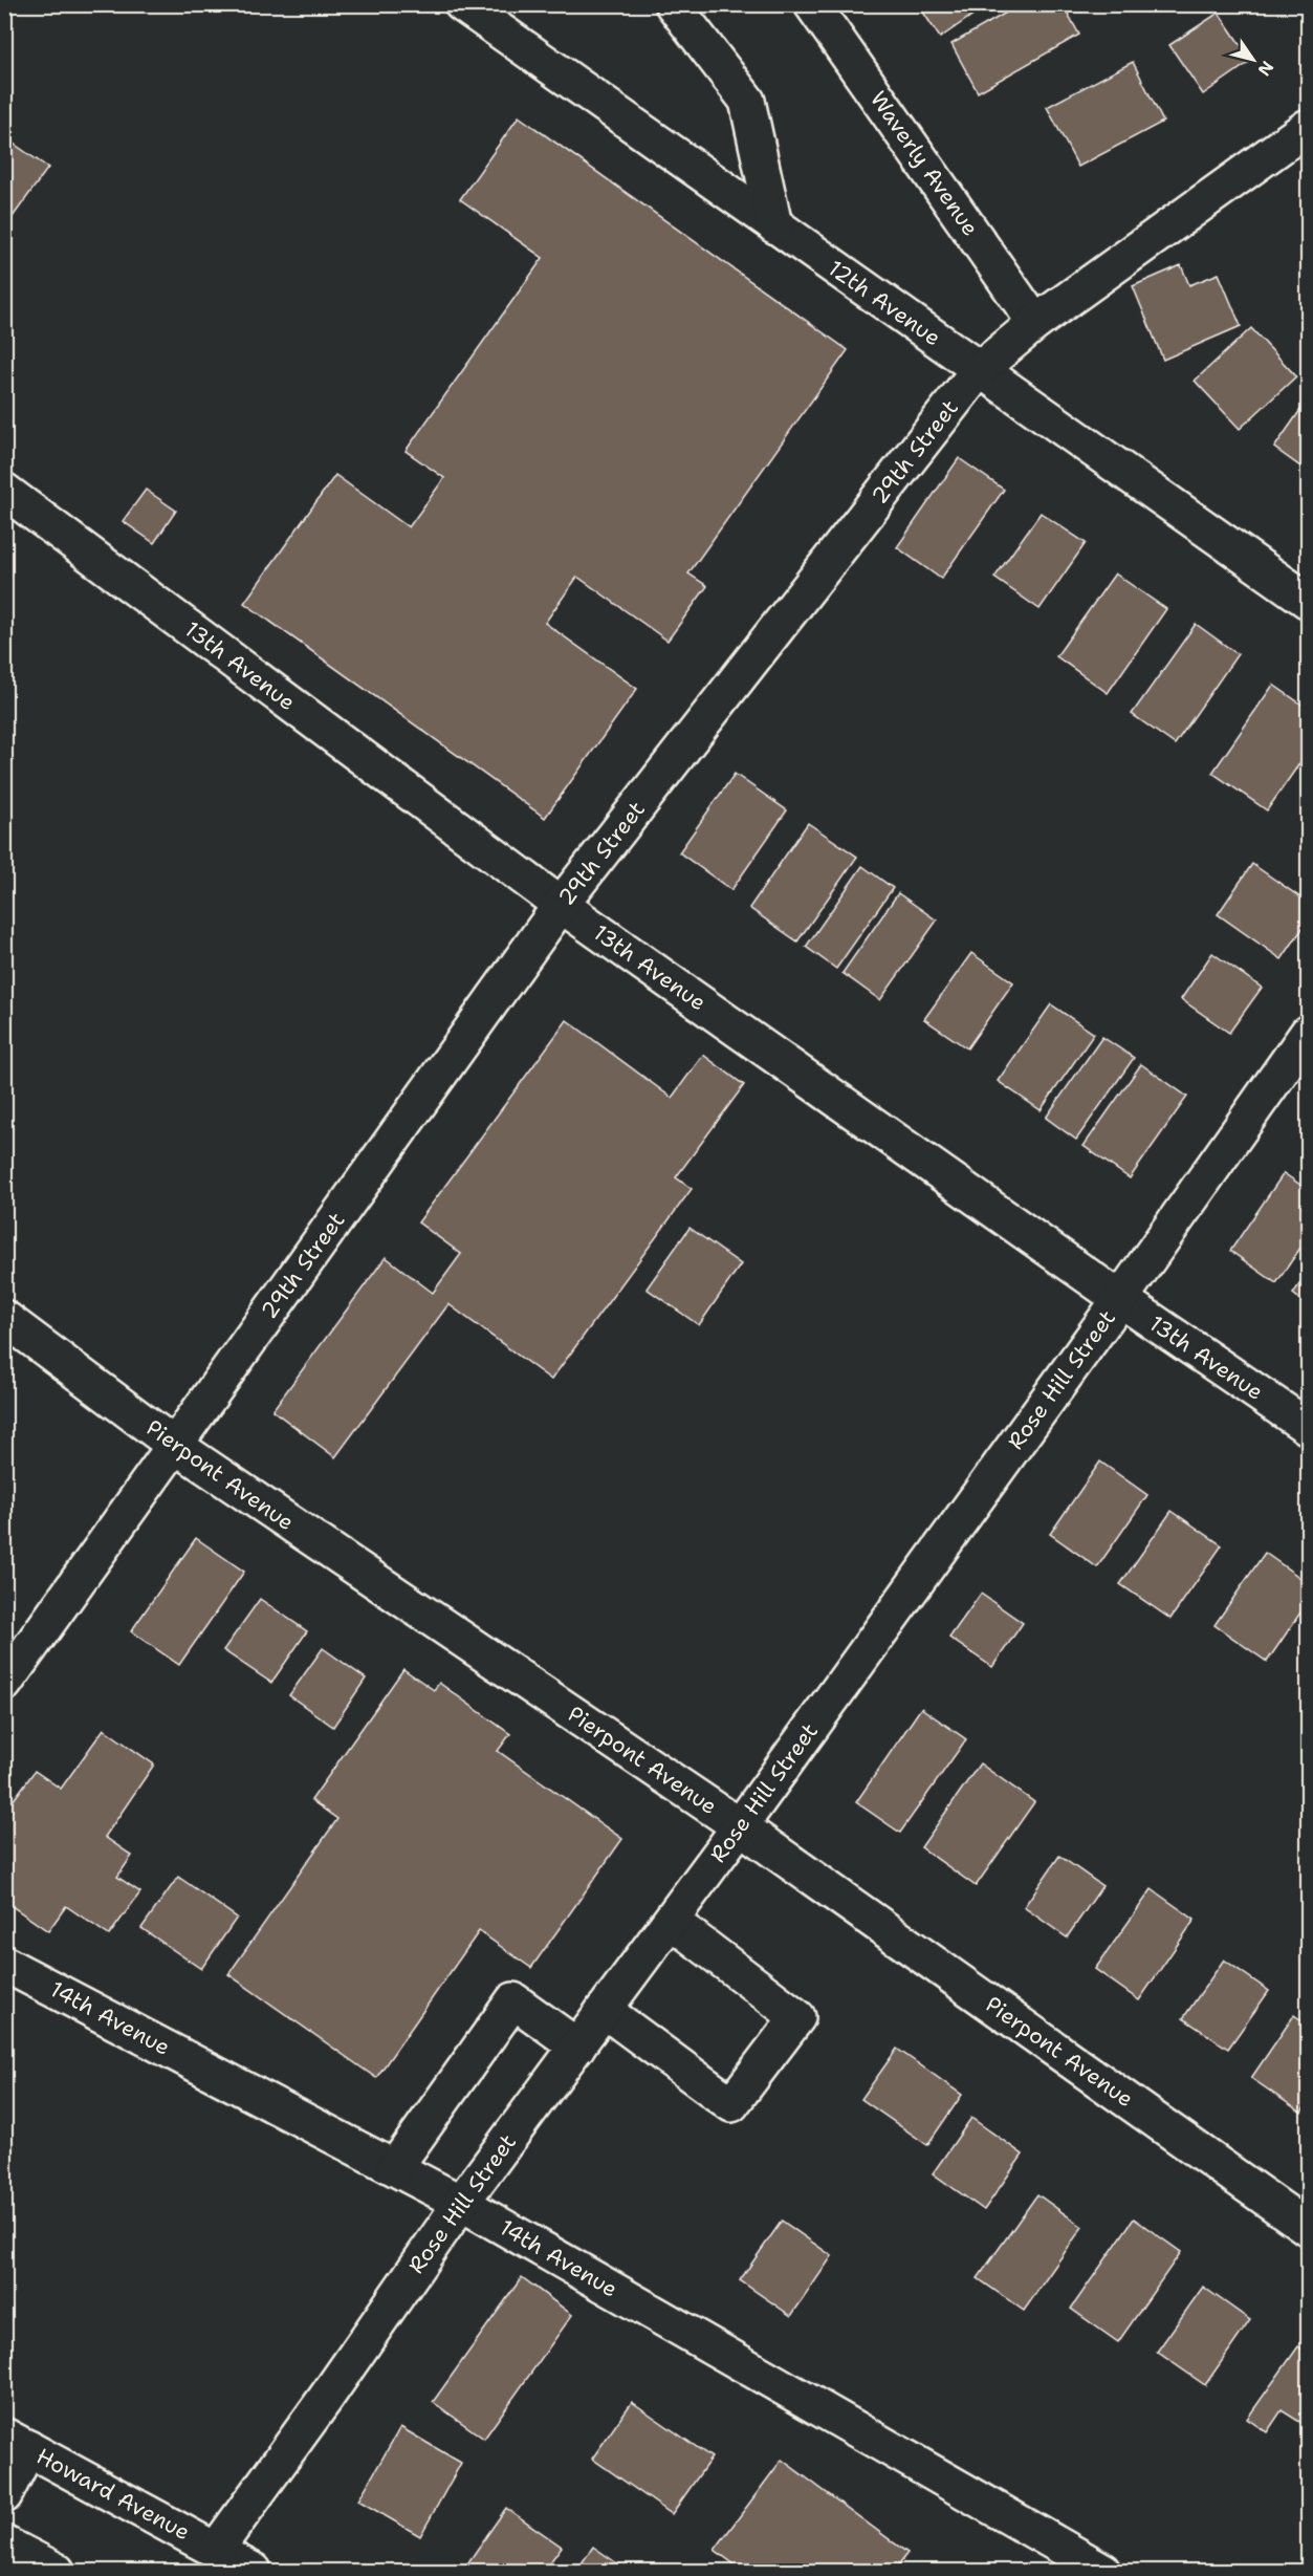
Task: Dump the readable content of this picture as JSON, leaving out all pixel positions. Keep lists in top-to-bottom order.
{
  "streets": {
    "street": [
      "Waverly Avenue",
      "12th Avenue",
      "29th Street",
      "13th Avenue",
      "Rose Hill Street",
      "Pierpont Avenue",
      "14th Avenue",
      "Howard Avenue"
    ]
  },
  "crossings": [
    ["Waverly Avenue", "29th Street"],
    ["12th Avenue", "29th Street"],
    ["29th Street", "13th Avenue"],
    ["29th Street", "Pierpont Avenue"],
    ["13th Avenue", "Rose Hill Street"],
    ["Rose Hill Street", "Pierpont Avenue"],
    ["Rose Hill Street", "14th Avenue"],
    ["Rose Hill Street", "Howard Avenue"]
  ],
  "north": "bottom right"
}
